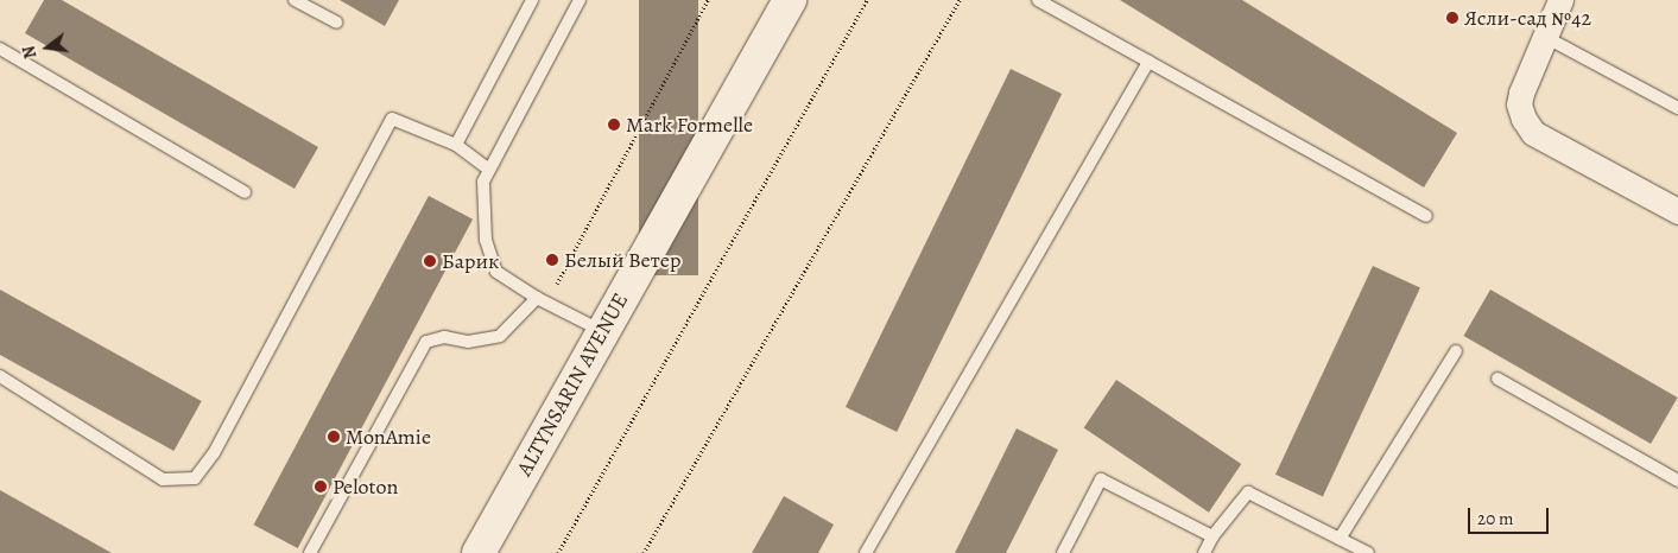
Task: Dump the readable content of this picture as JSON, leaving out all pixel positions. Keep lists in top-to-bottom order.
{
  "streets": {
    "main road": ["ALTYNSARIN AVENUE"]
  },
  "places": [
    "Ясли-сад №42",
    "Mark Formelle",
    "Белый Ветер",
    "Барик",
    "MonAmie",
    "Peloton"
  ],
  "scale_bar": "20 m",
  "north": "left"
}
